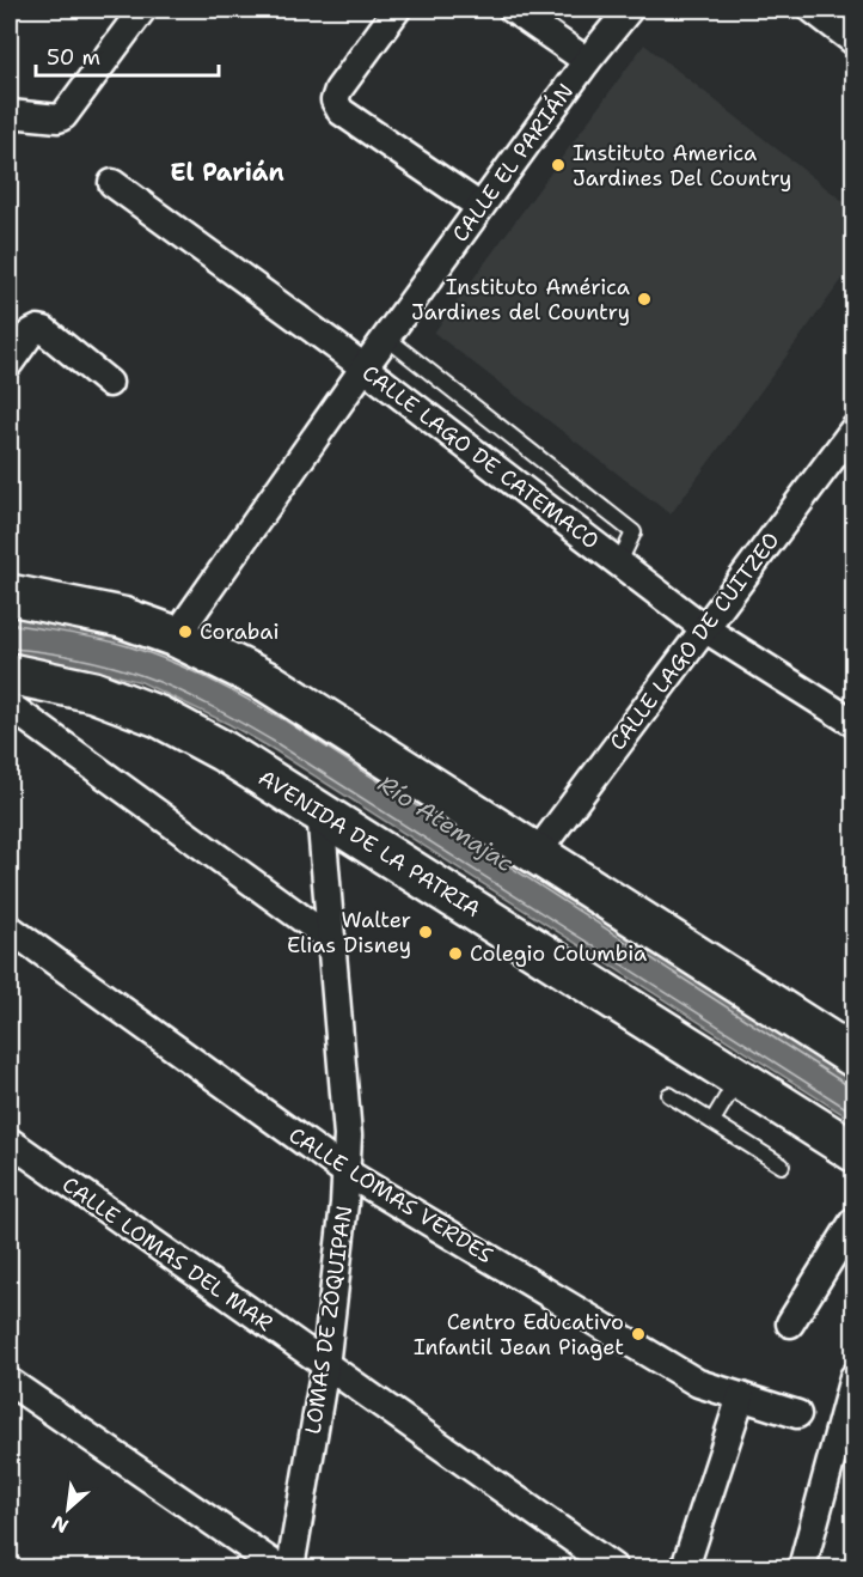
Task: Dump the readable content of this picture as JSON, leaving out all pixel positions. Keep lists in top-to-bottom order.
{
  "streets": {
    "main road": ["AVENIDA DE LA PATRIA"],
    "street": [
      "CALLE EL PARIÁN",
      "CALLE LAGO DE CATEMACO",
      "CALLE LAGO DE CUITZEO",
      "CALLE LOMAS VERDES",
      "CALLE LOMAS DEL MAR",
      "LOMAS DE ZOQUIPAN"
    ]
  },
  "crossings": [
    ["CALLE EL PARIÁN", "CALLE LAGO DE CATEMACO"],
    ["CALLE LAGO DE CATEMACO", "CALLE LAGO DE CUITZEO"],
    ["AVENIDA DE LA PATRIA", "LOMAS DE ZOQUIPAN"],
    ["CALLE LOMAS VERDES", "LOMAS DE ZOQUIPAN"],
    ["CALLE LOMAS DEL MAR", "LOMAS DE ZOQUIPAN"]
  ],
  "districts": ["El Parián"],
  "water": ["Río Atemajac"],
  "places": [
    "Instituto America Jardines Del Country",
    "Instituto América Jardines del Country",
    "Corabai",
    "Walter Elias Disney",
    "Colegio Columbia",
    "Centro Educativo Infantil Jean Piaget"
  ],
  "scale_bar": "50 m",
  "north": "bottom left"
}
